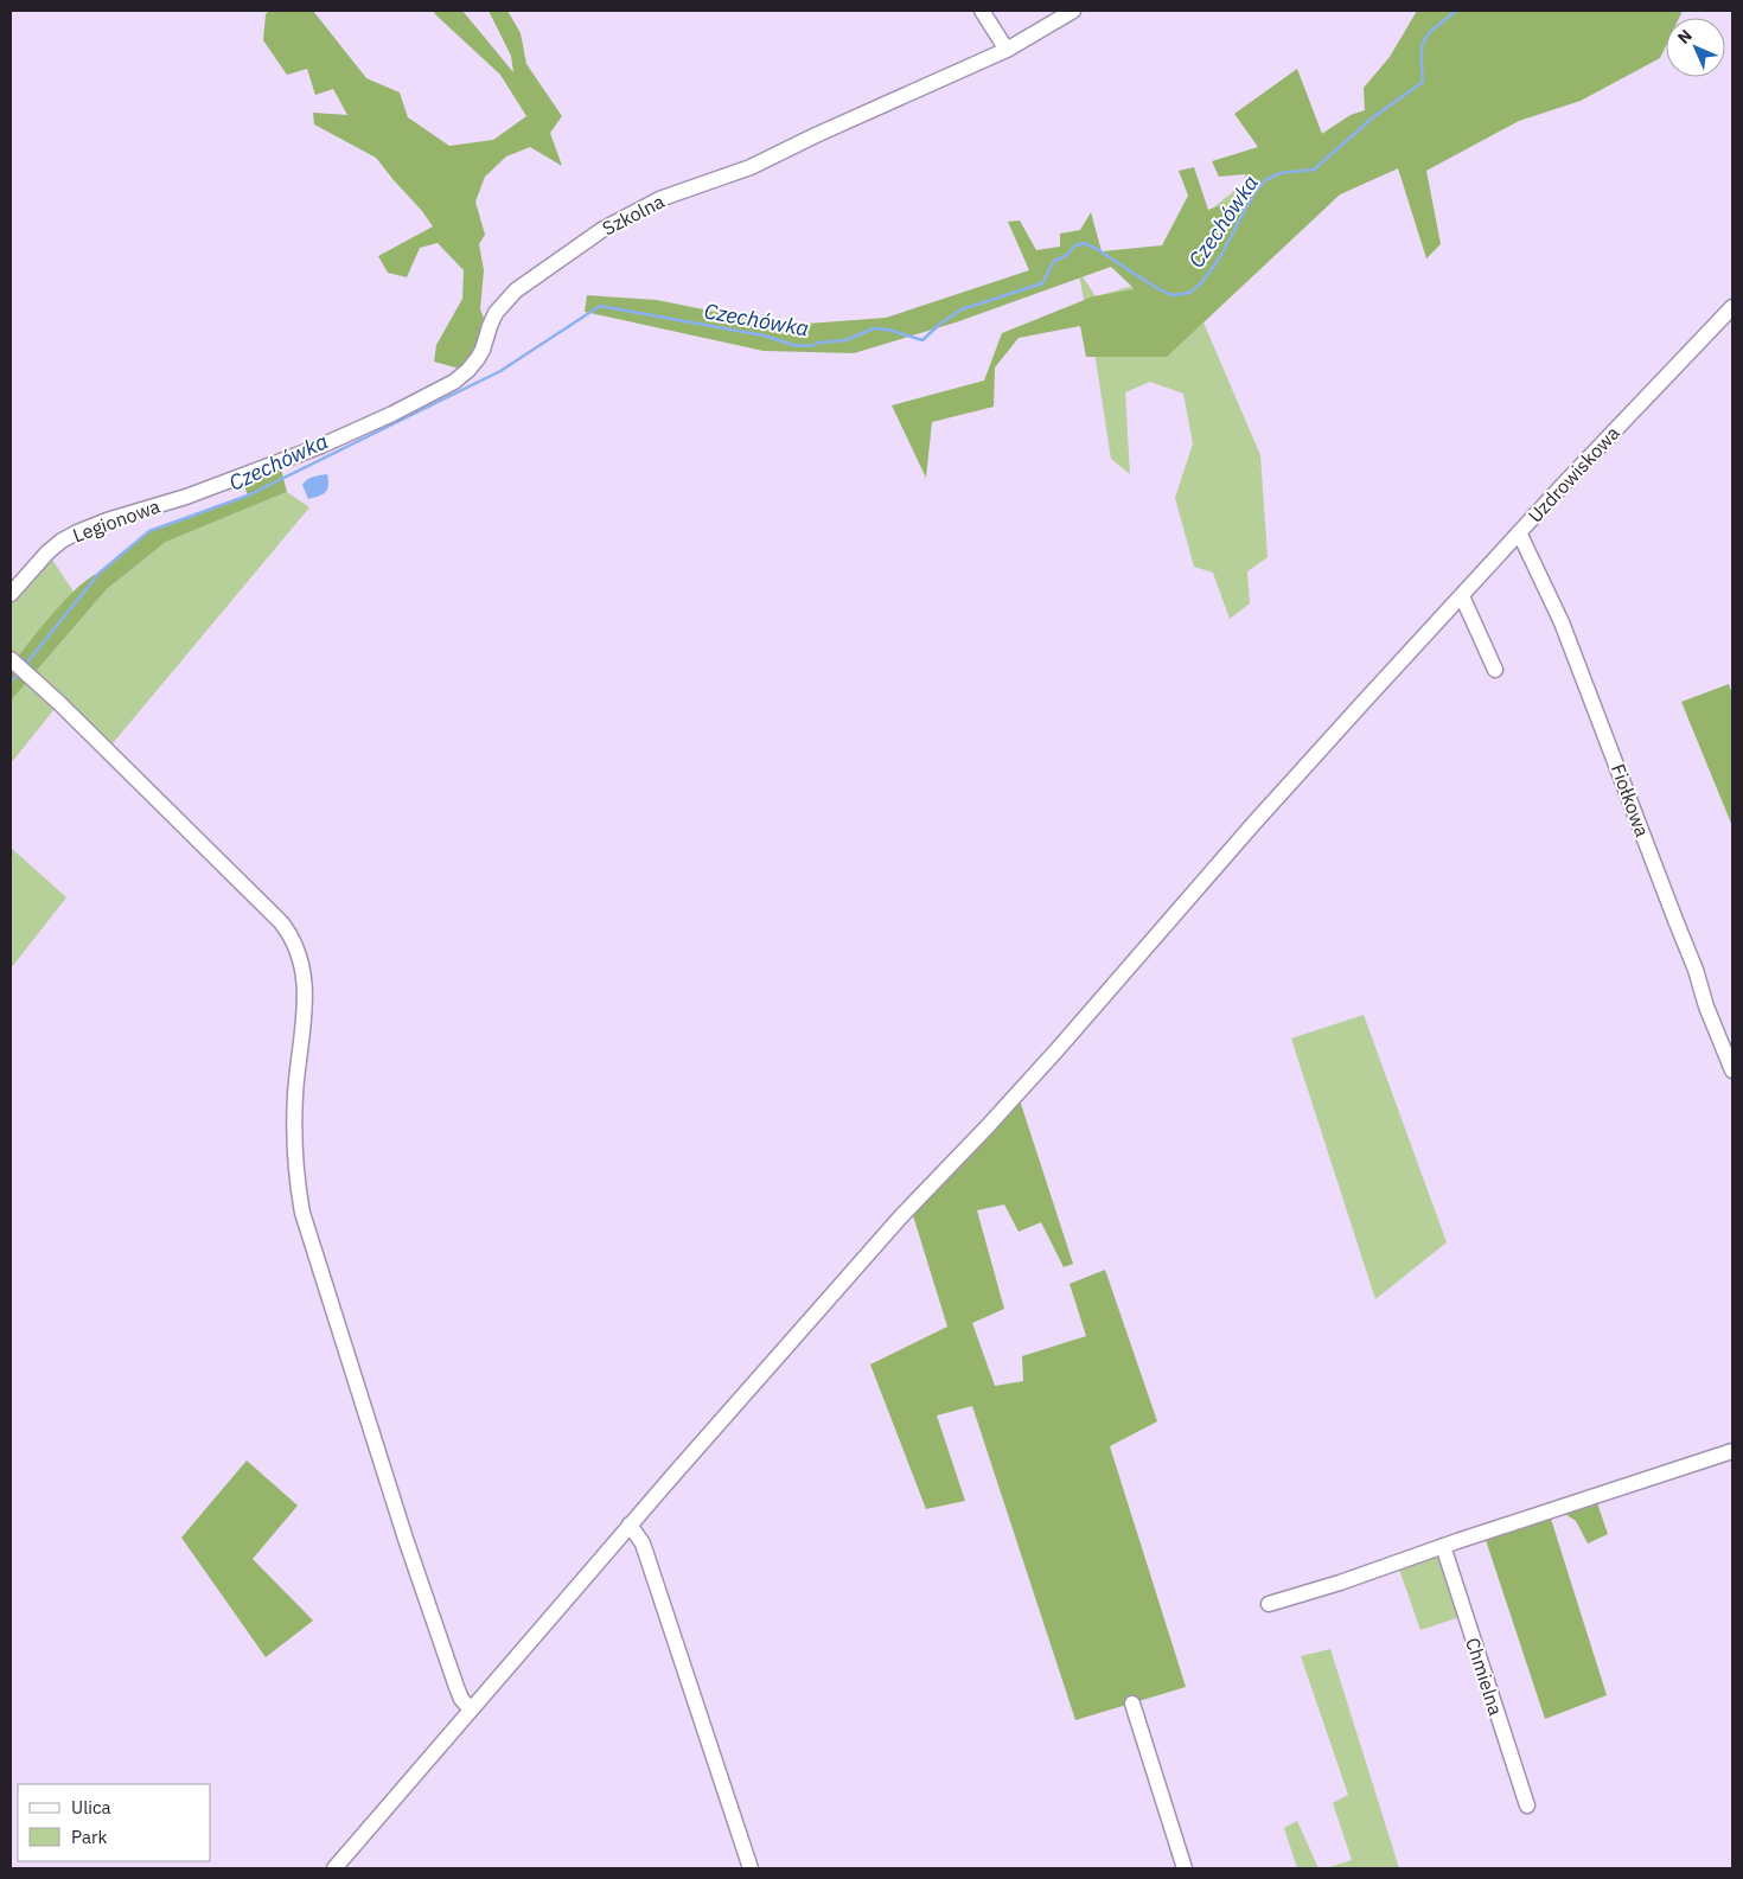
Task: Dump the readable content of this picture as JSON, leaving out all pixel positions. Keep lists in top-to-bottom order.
{
  "streets": {
    "street": [
      "Szkolna",
      "Uzdrowiskowa",
      "Legionowa",
      "Fiołkowa",
      "Chmielna"
    ]
  },
  "crossings": [
    ["Szkolna", "Legionowa"],
    ["Uzdrowiskowa", "Fiołkowa"]
  ],
  "water": ["Czechówka"],
  "legend": ["Ulica", "Park"],
  "north": "top left"
}
